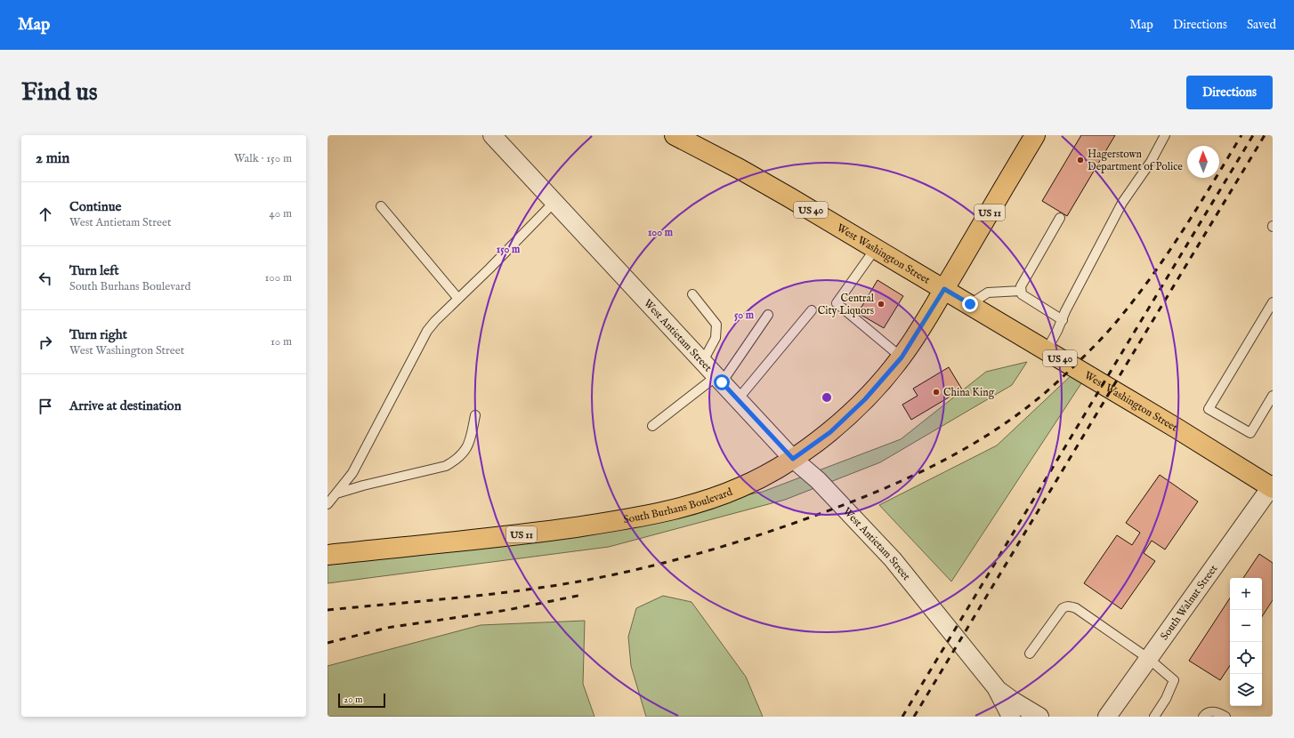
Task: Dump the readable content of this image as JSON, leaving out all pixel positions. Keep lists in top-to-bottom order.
{
  "streets": {
    "main road": [
      "US 40",
      "US 11",
      "West Washington Street",
      "South Burhans Boulevard"
    ],
    "street": ["West Antietam Street", "South Walnut Street"]
  },
  "crossings": [
    ["US 11", "West Washington Street"],
    ["US 11", "South Burhans Boulevard"],
    ["West Washington Street", "South Burhans Boulevard"],
    ["West Washington Street", "South Walnut Street"],
    ["West Antietam Street", "South Burhans Boulevard"]
  ],
  "places": ["Hagerstown Department of Police", "Central City Liquors", "China King"],
  "scale_bar": "20 m",
  "north": "top",
  "page": {
    "header": "Map",
    "nav": ["Map", "Directions", "Saved"],
    "buttons": "Directions",
    "title": "Find us",
    "heading": ["2 min", "Walk · 150 m"],
    "list": [
      ["Continue", "West Antietam Street", "40 m"],
      ["Turn left", "South Burhans Boulevard", "100 m"],
      ["Turn right", "West Washington Street", "10 m"],
      "Arrive at destination"
    ],
    "map_buttons": ["+", "−"],
    "scale": "20 m"
  },
  "rings": ["100 m", "150 m", "50 m"]
}
